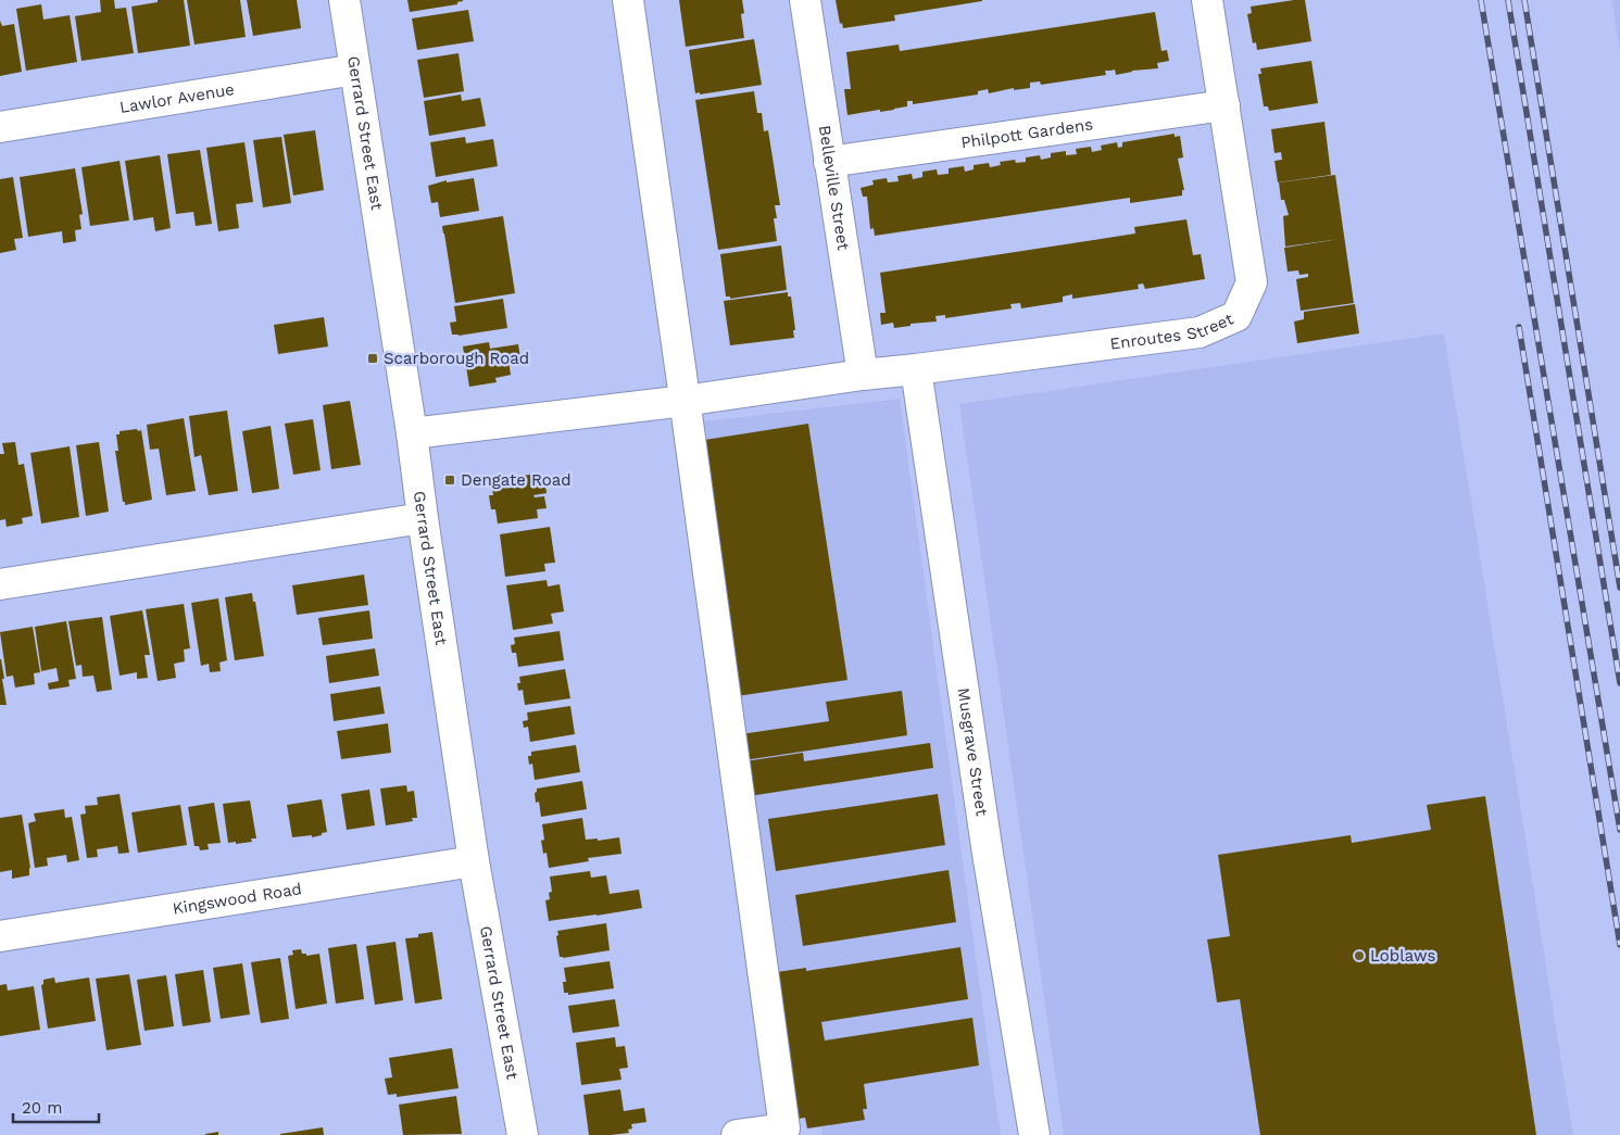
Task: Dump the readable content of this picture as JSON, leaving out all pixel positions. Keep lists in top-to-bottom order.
{
  "streets": {
    "street": [
      "Lawlor Avenue",
      "Gerrard Street East",
      "Philpott Gardens",
      "Belleville Street",
      "Enroutes Street",
      "Musgrave Street",
      "Kingswood Road"
    ]
  },
  "crossings": [
    ["Lawlor Avenue", "Gerrard Street East"],
    ["Gerrard Street East", "Kingswood Road"],
    ["Philpott Gardens", "Belleville Street"],
    ["Philpott Gardens", "Enroutes Street"],
    ["Enroutes Street", "Musgrave Street"]
  ],
  "places": {
    "transit": ["Scarborough Road", "Dengate Road"],
    "other": ["Loblaws"]
  },
  "scale_bar": "20 m"
}
